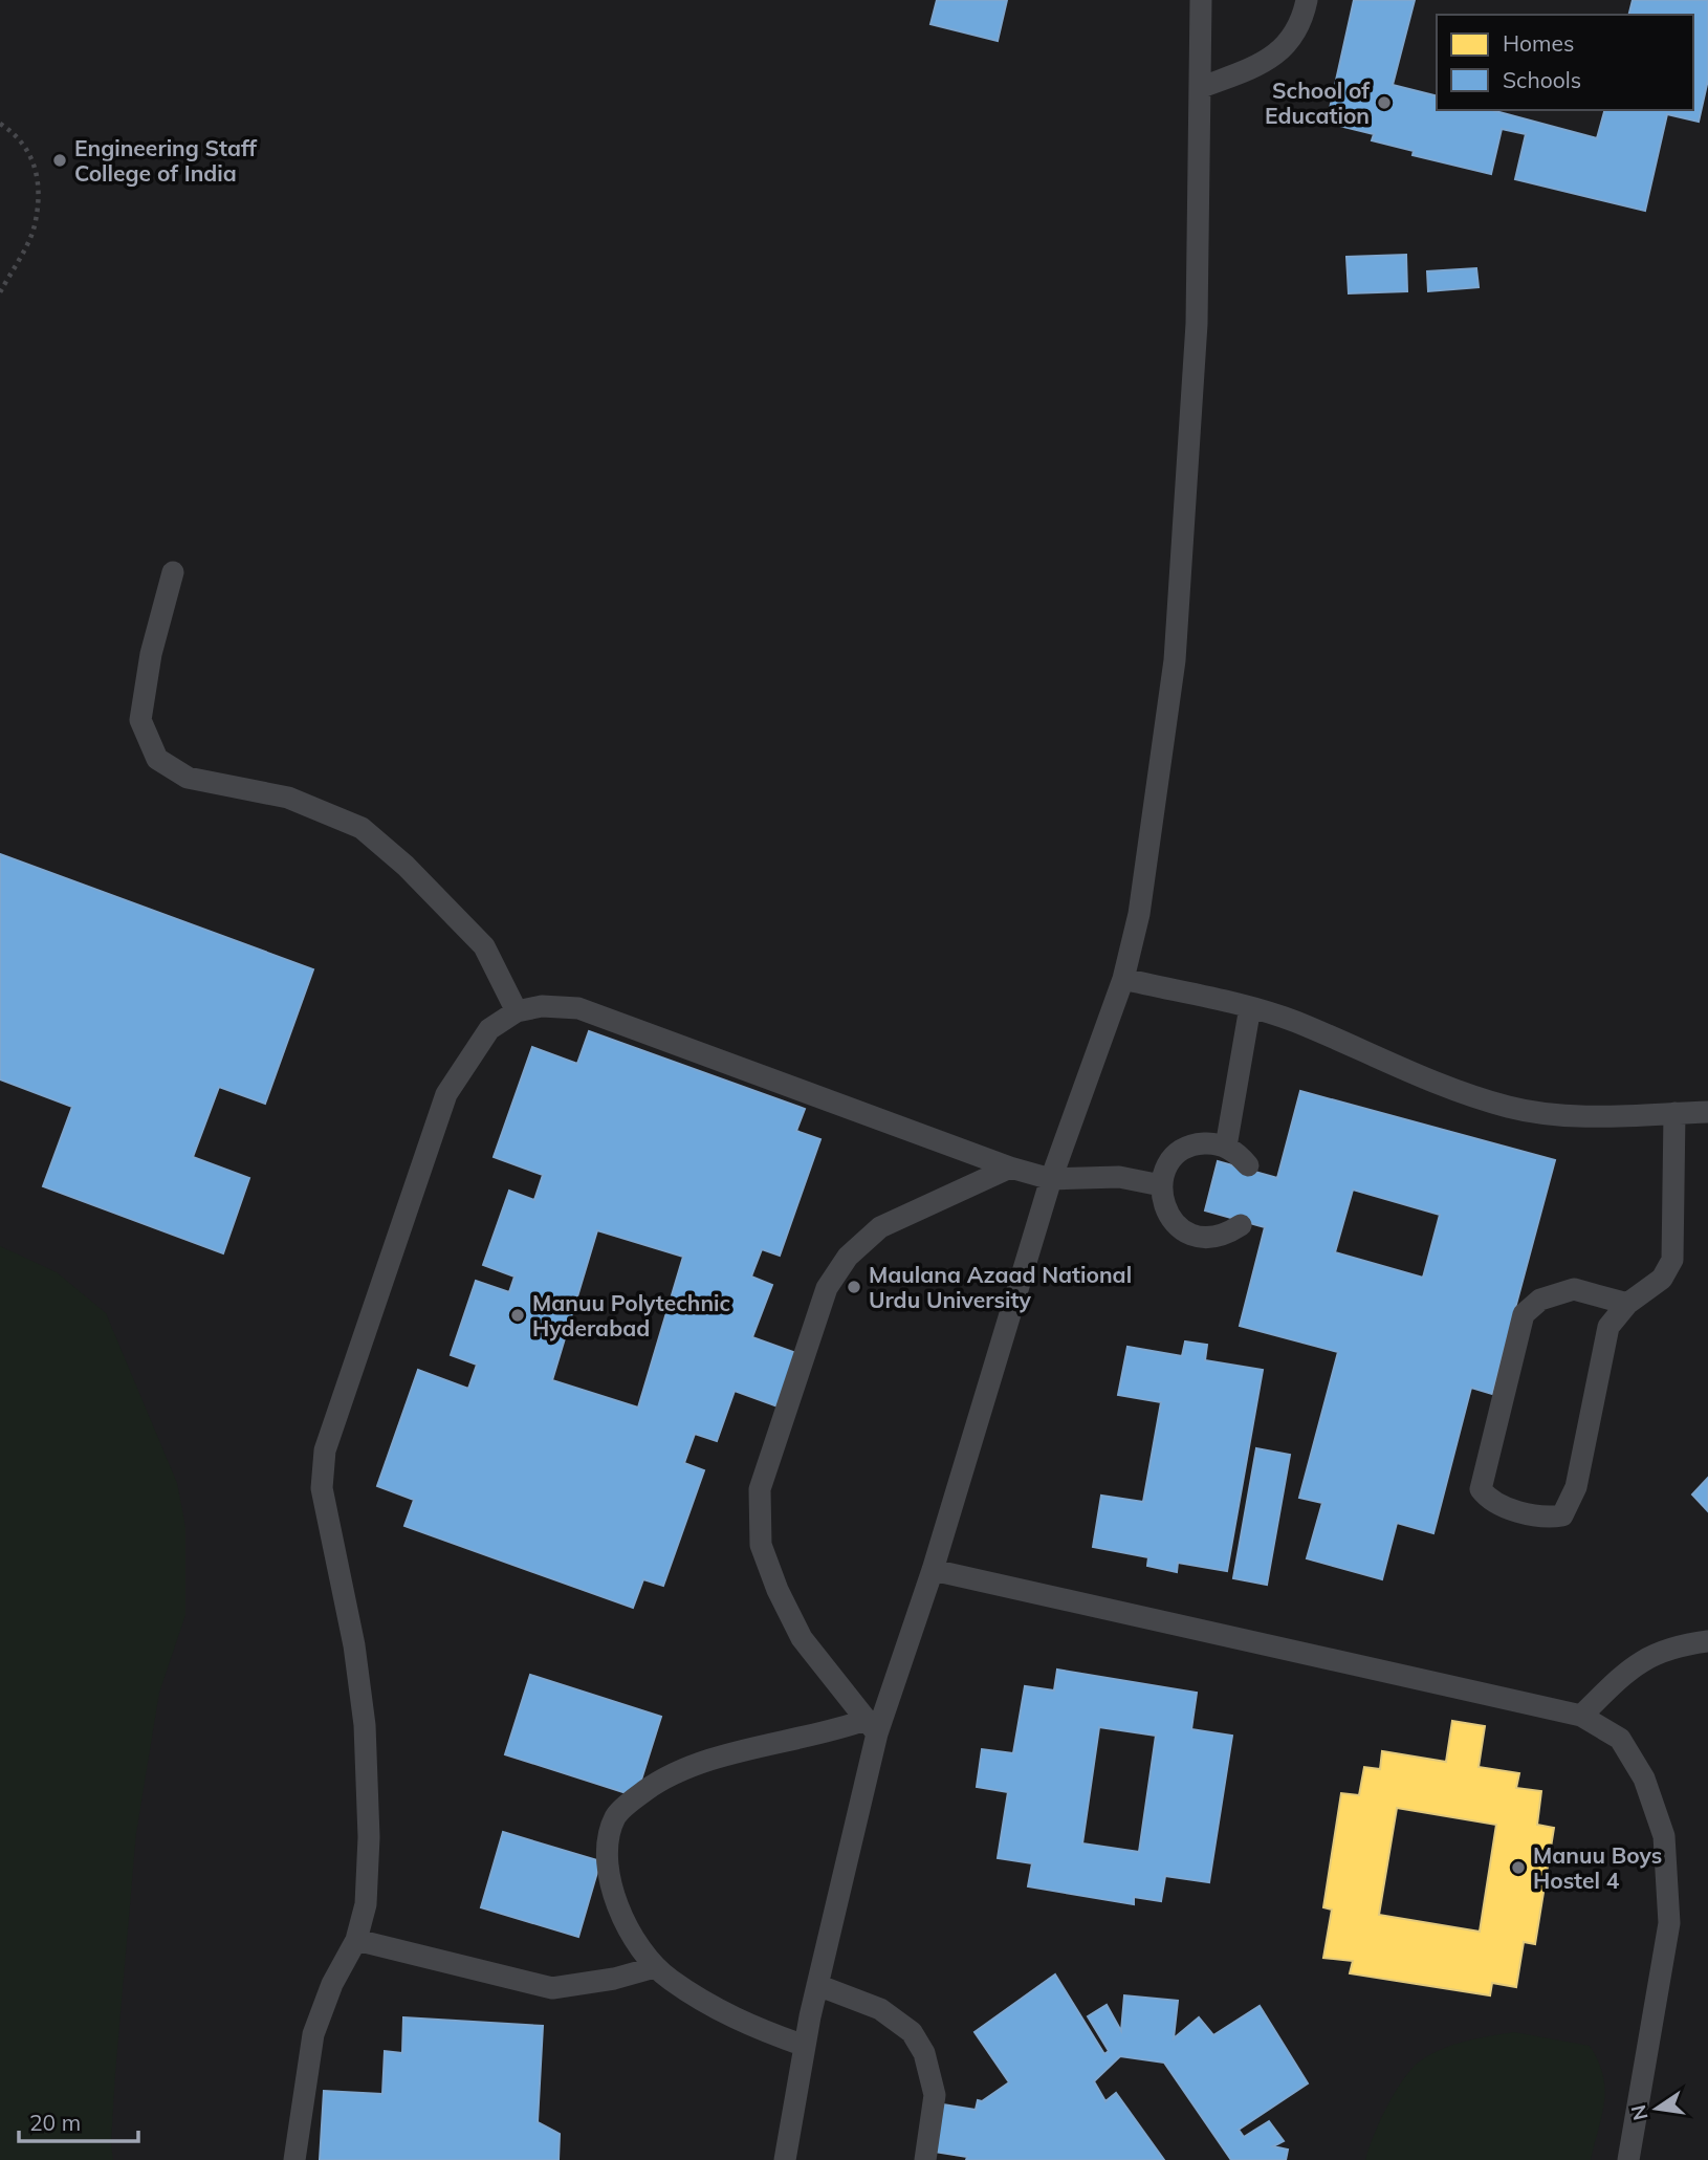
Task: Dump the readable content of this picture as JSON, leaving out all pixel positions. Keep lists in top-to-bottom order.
{
  "places": [
    "School of Education",
    "Engineering Staff College of India",
    "Maulana Azaad National Urdu University",
    "Manuu Polytechnic Hyderabad",
    "Manuu Boys Hostel 4"
  ],
  "legend": ["Homes", "Schools"],
  "scale_bar": "20 m",
  "north": "left"
}
